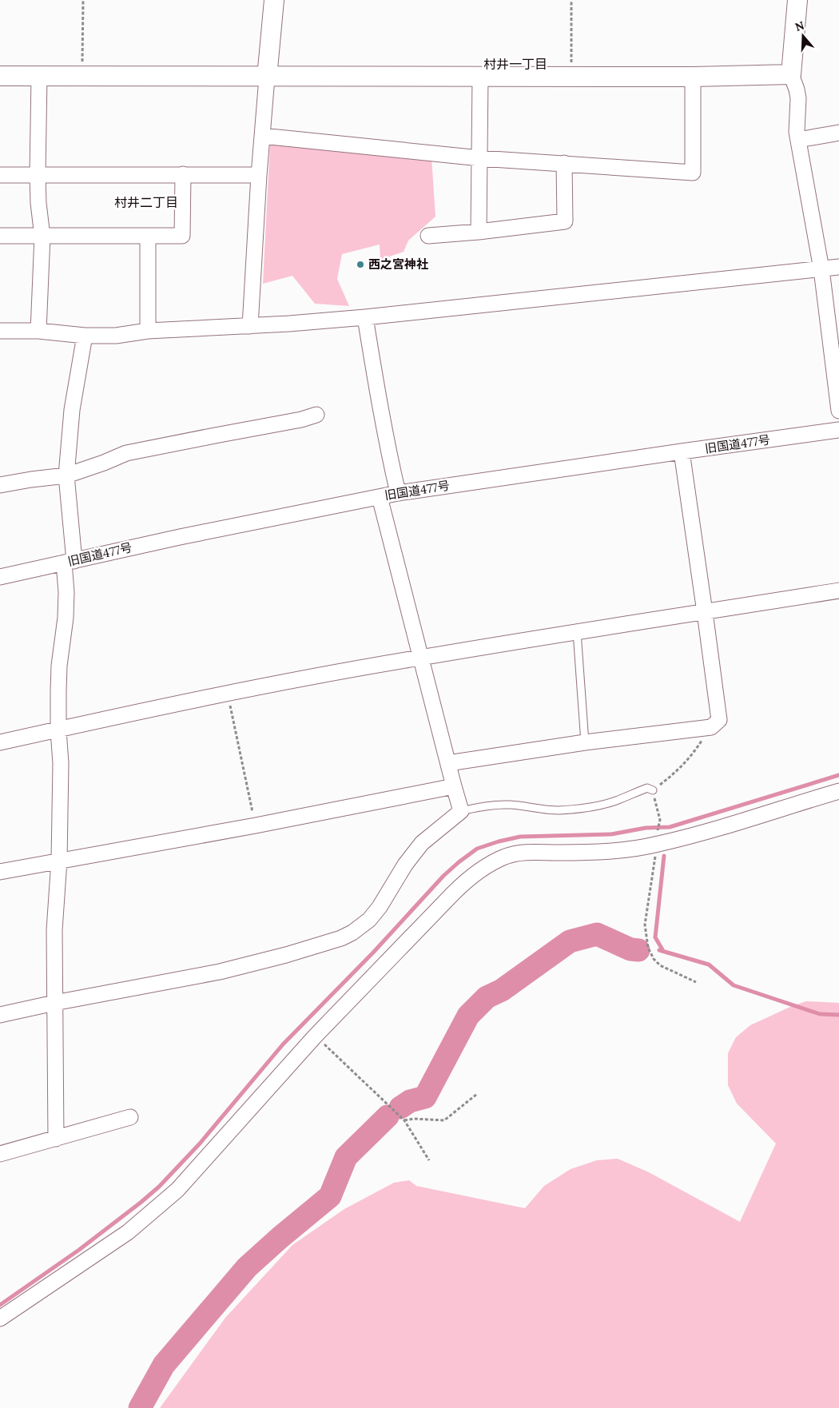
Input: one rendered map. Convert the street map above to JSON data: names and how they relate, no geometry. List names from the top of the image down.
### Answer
{
  "streets": {
    "street": ["旧国道477号"]
  },
  "districts": ["村井一丁目", "村井二丁目"],
  "places": ["西之宮神社"],
  "north": "top"
}
